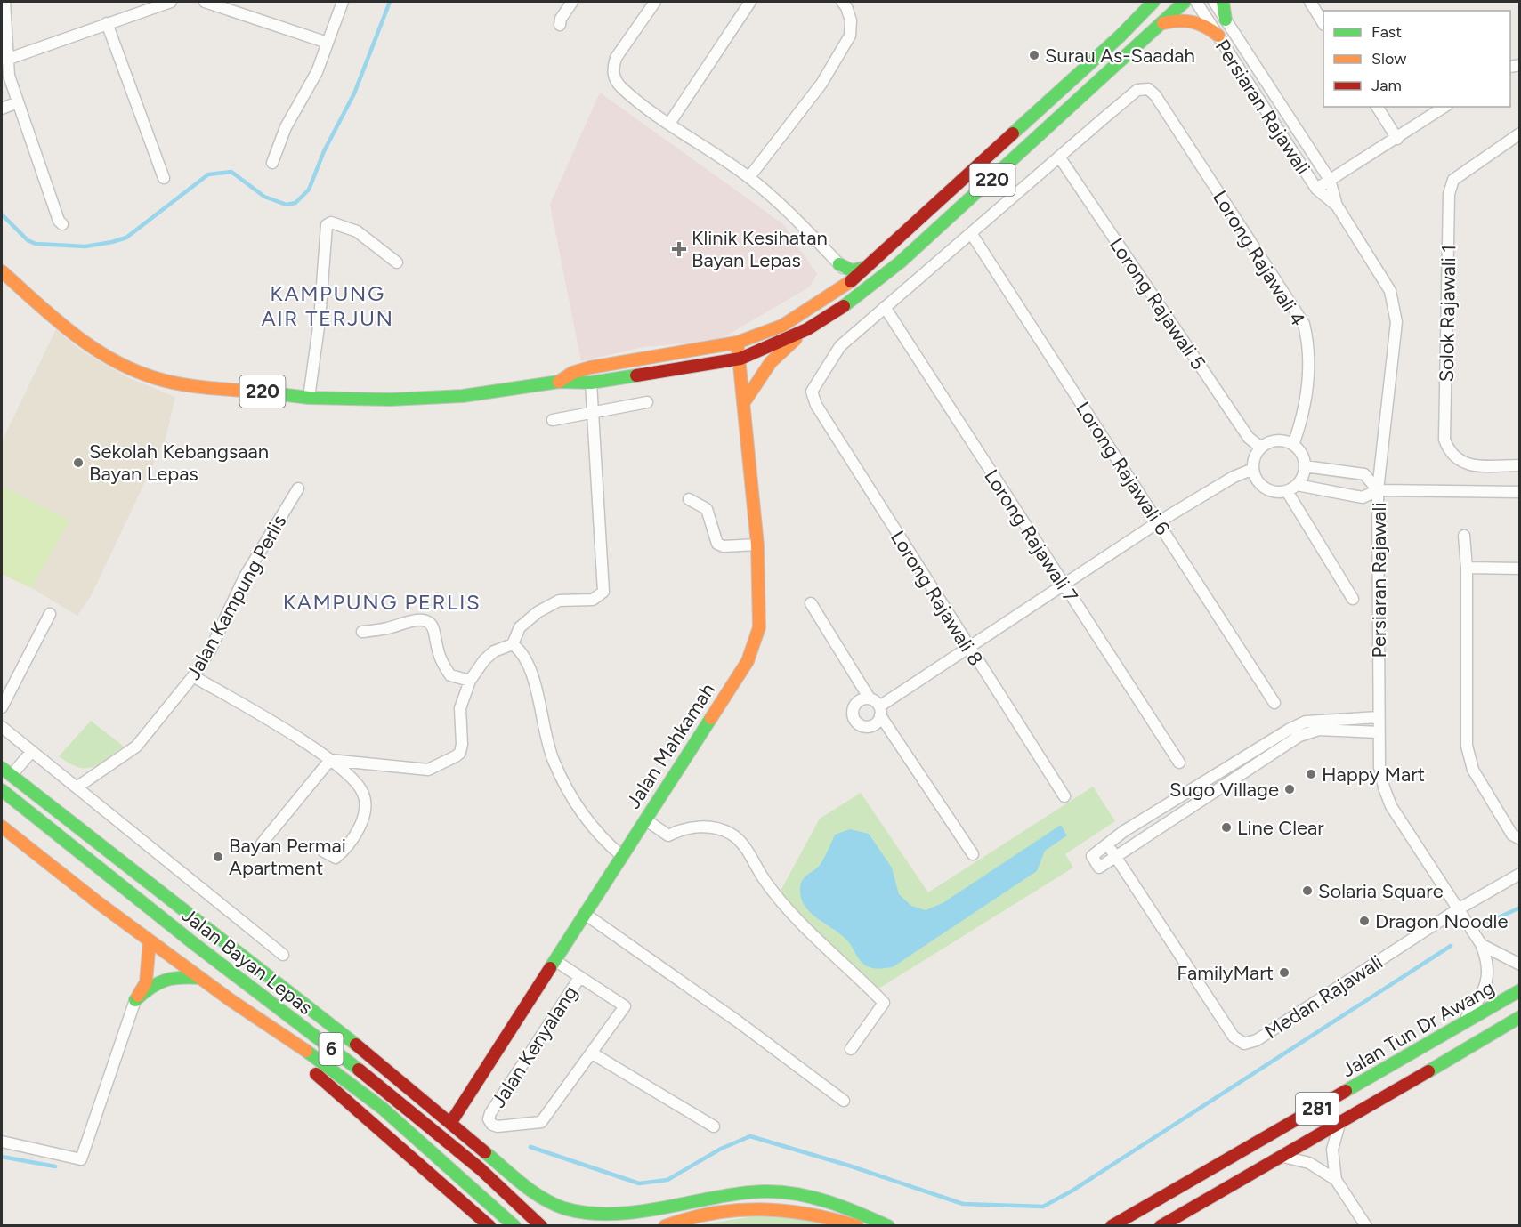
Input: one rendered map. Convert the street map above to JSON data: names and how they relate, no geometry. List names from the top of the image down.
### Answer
{
  "streets": {
    "main road": [
      "220",
      "Jalan Mahkamah",
      "Jalan Bayan Lepas",
      "Jalan Tun Dr Awang",
      "6",
      "281"
    ],
    "street": [
      "Persiaran Rajawali",
      "Lorong Rajawali 4",
      "Lorong Rajawali 5",
      "Solok Rajawali 1",
      "Lorong Rajawali 6",
      "Lorong Rajawali 7",
      "Jalan Kampung Perlis",
      "Lorong Rajawali 8",
      "Medan Rajawali",
      "Jalan Kenyalang"
    ]
  },
  "crossings": [
    ["Persiaran Rajawali", "Medan Rajawali"],
    ["Persiaran Rajawali", "Jalan Tun Dr Awang"],
    ["220", "Jalan Mahkamah"],
    ["Lorong Rajawali 4", "Lorong Rajawali 5"],
    ["Lorong Rajawali 7", "Lorong Rajawali 8"],
    ["Jalan Mahkamah", "Jalan Kenyalang"]
  ],
  "districts": ["KAMPUNG AIR TERJUN", "KAMPUNG PERLIS"],
  "places": {
    "other": [
      "Surau As-Saadah",
      "Sekolah Kebangsaan Bayan Lepas",
      "Happy Mart",
      "Sugo Village",
      "Line Clear",
      "Bayan Permai Apartment",
      "Solaria Square",
      "Dragon Noodle",
      "FamilyMart"
    ],
    "health": ["Klinik Kesihatan Bayan Lepas"]
  },
  "legend": ["Fast", "Slow", "Jam"]
}
